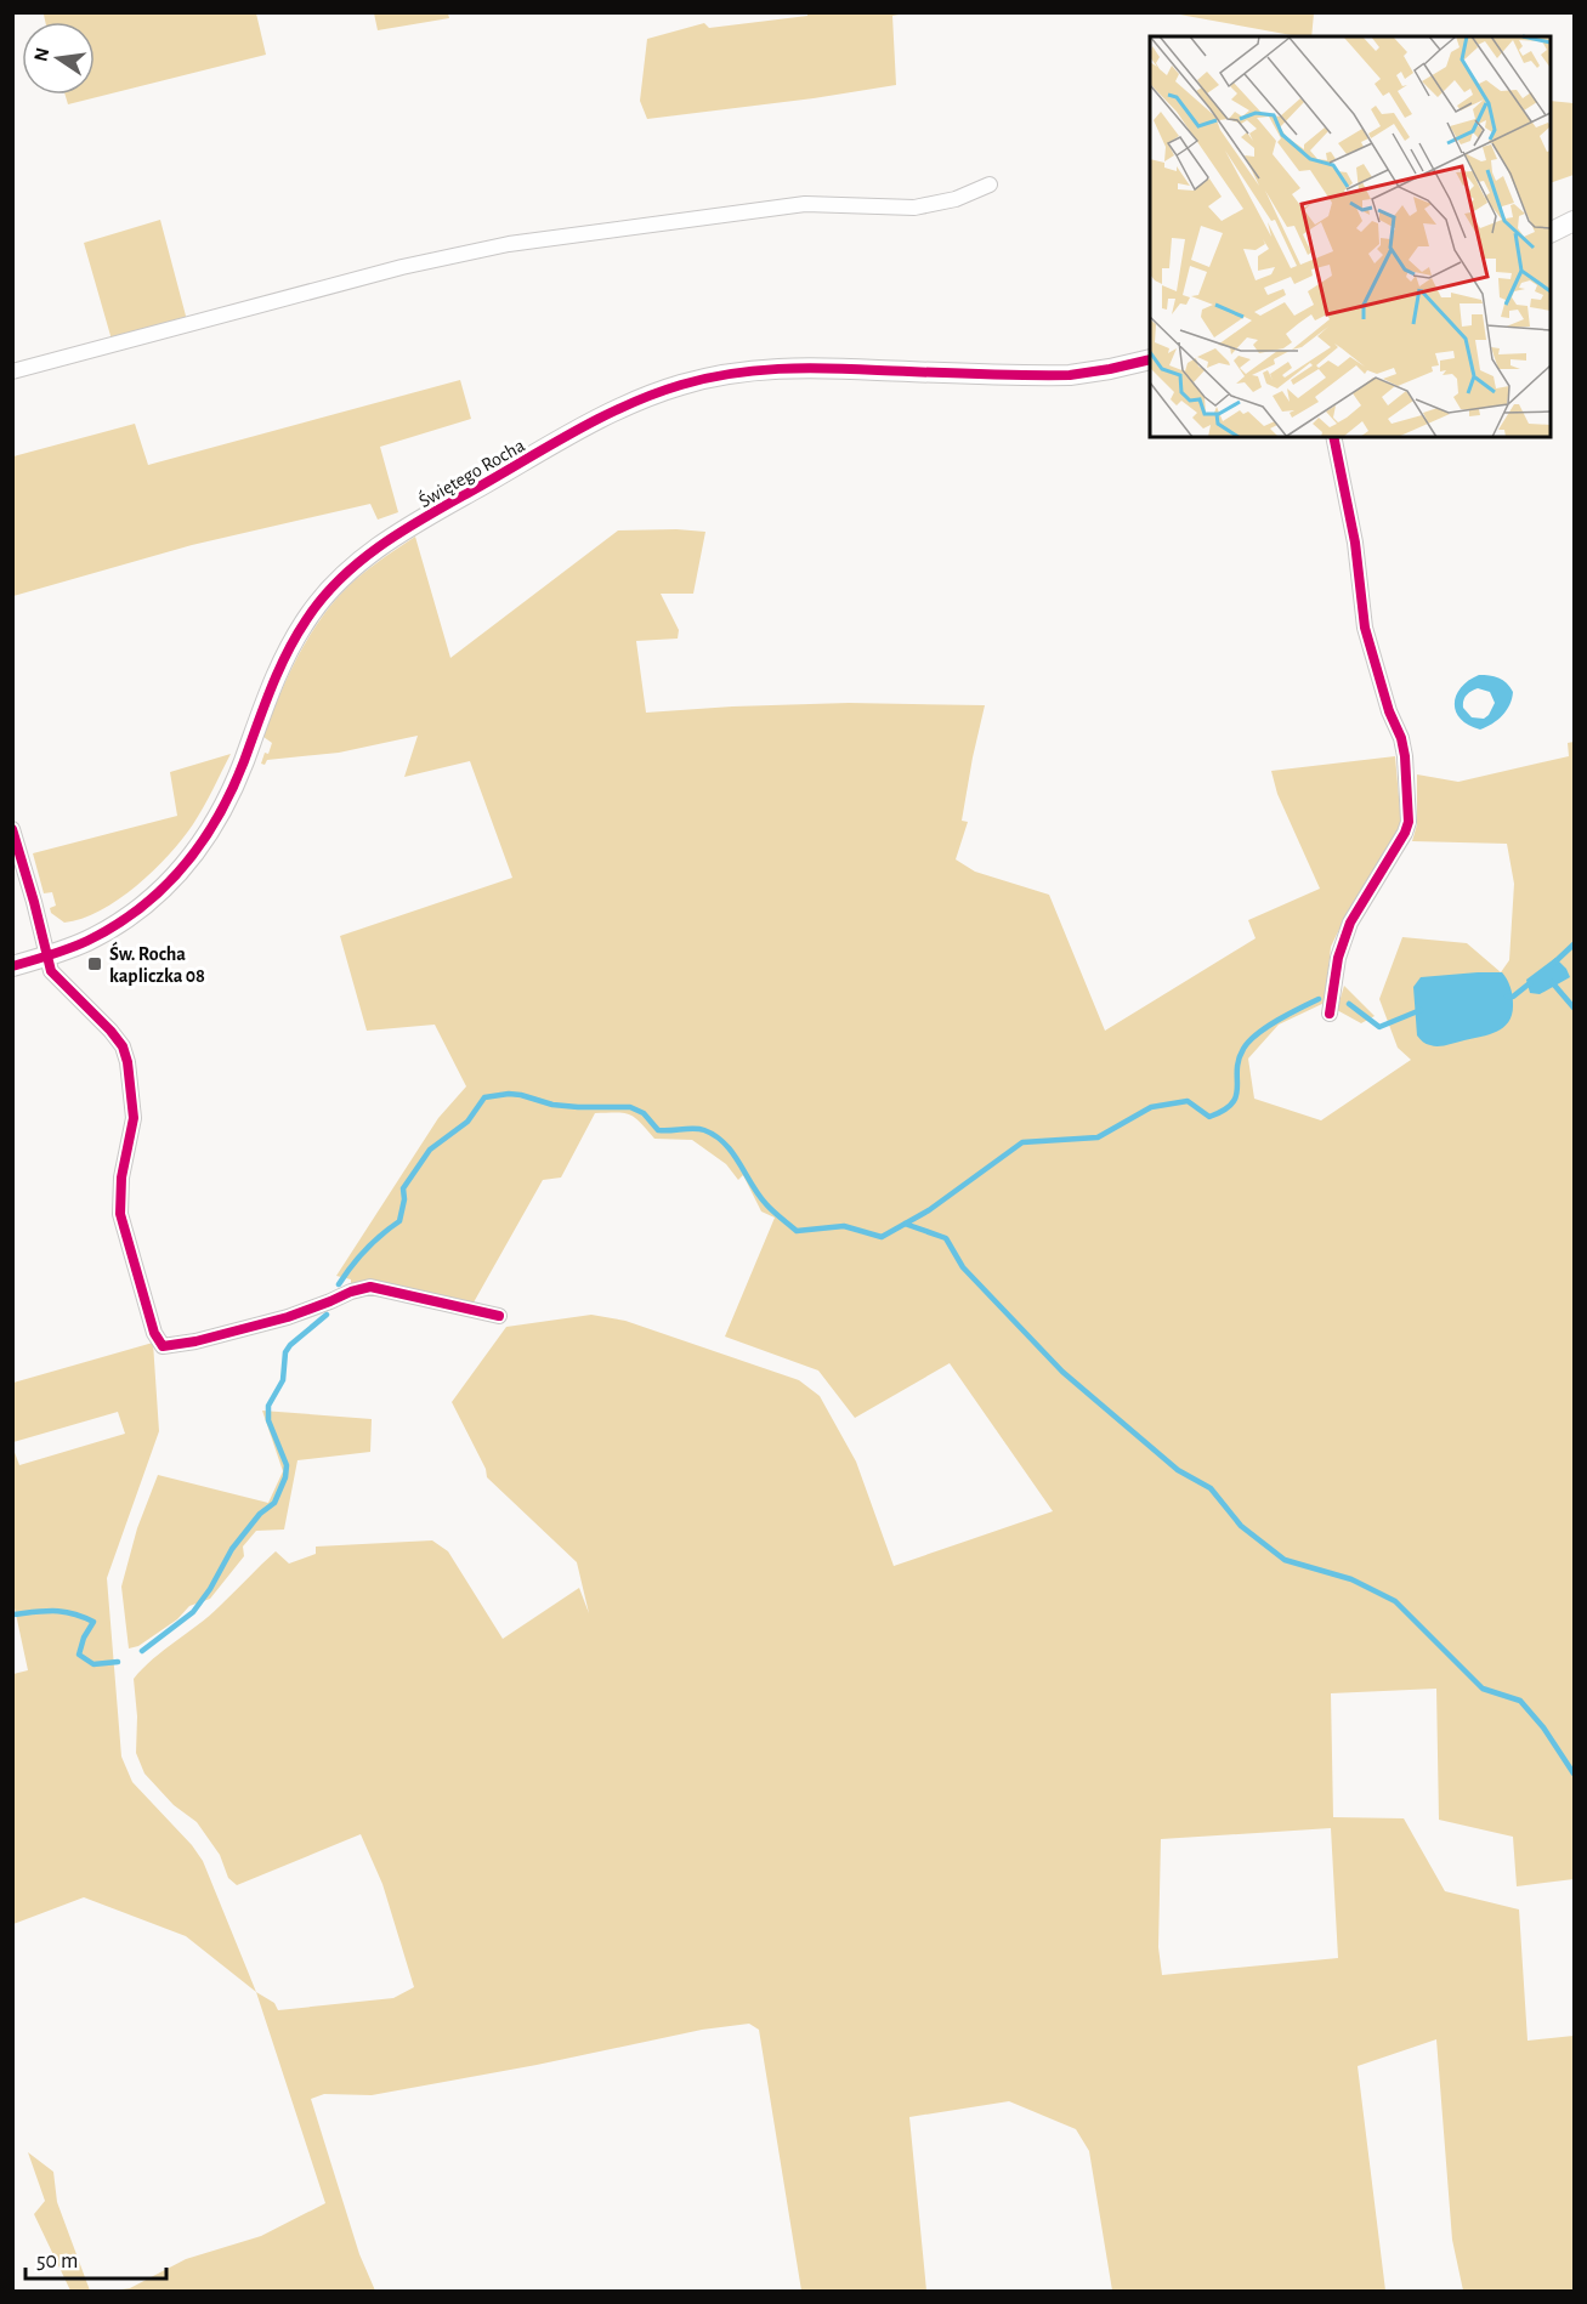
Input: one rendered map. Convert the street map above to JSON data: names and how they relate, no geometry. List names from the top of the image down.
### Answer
{
  "streets": {
    "street": ["Świętego Rocha"]
  },
  "places": {
    "transit": ["Św. Rocha kapliczka 08"]
  },
  "scale_bar": "50 m",
  "north": "left"
}
